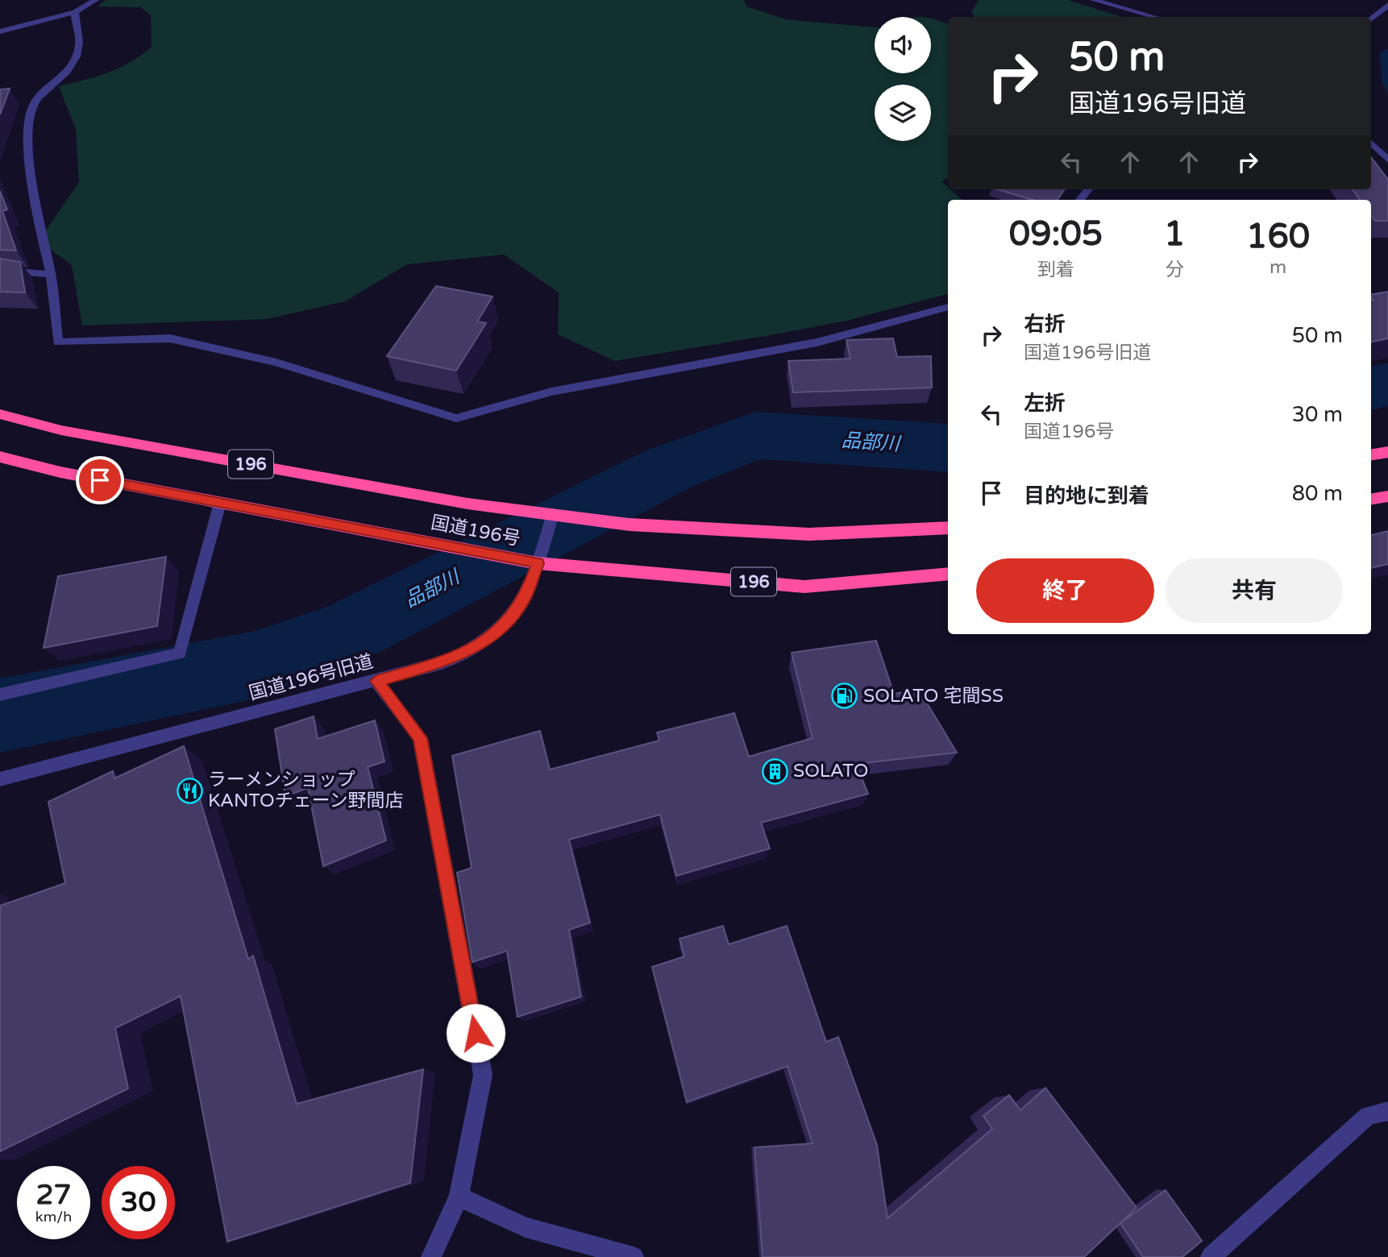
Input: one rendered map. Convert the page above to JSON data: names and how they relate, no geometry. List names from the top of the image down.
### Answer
{
  "streets": {
    "highway": ["196", "国道196号"],
    "street": ["国道196号旧道"]
  },
  "crossings": [
    ["国道196号", "国道196号旧道"]
  ],
  "water": ["品部川"],
  "places": {
    "fuel station": ["SOLATO 宅間SS"],
    "building": ["SOLATO"],
    "restaurant": ["ラーメンショップ KANTOチェーン野間店"]
  },
  "page": {
    "turn": ["50 m", "国道196号旧道"],
    "eta": [
      "09:05",
      "到着",
      "1",
      "分",
      "160",
      "m"
    ],
    "list": [
      {
        "name": "右折",
        "note": "国道196号旧道",
        "value": "50 m"
      },
      {
        "name": "左折",
        "note": "国道196号",
        "value": "30 m"
      },
      {
        "name": "目的地に到着",
        "value": "80 m"
      }
    ],
    "buttons": ["終了", "共有"],
    "speed": "27 km/h",
    "limit": "30"
  }
}
